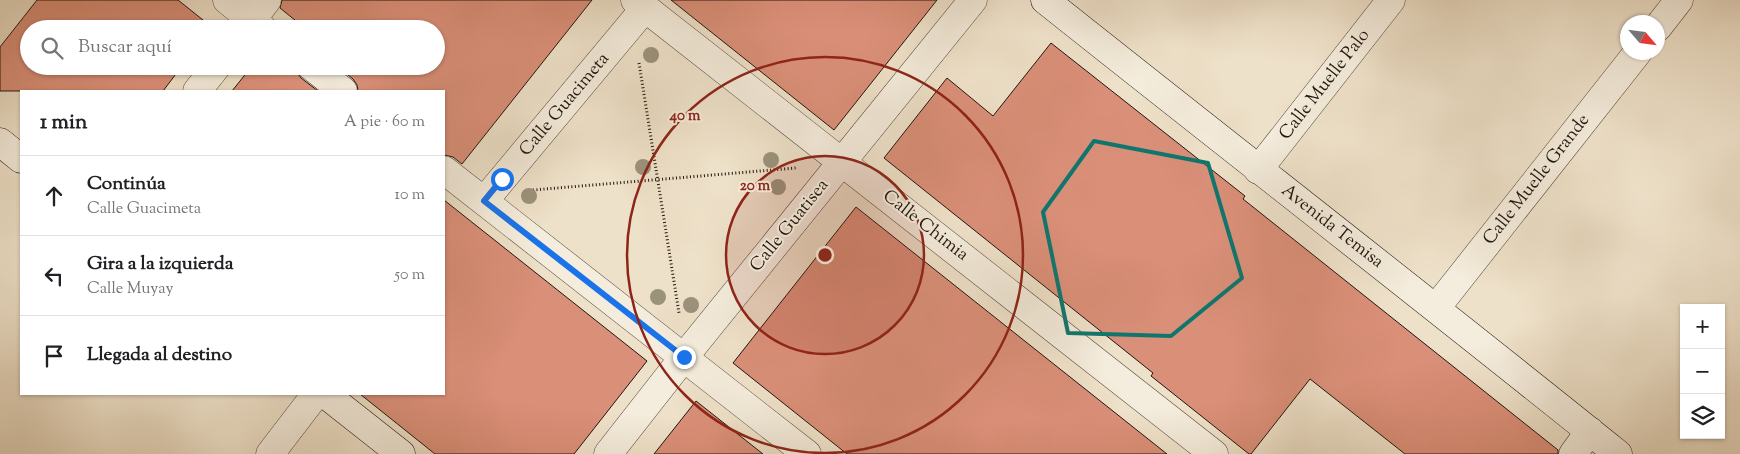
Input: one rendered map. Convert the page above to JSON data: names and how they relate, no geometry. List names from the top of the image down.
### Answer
{
  "streets": {
    "street": [
      "Calle Muelle Palo",
      "Calle Guacimeta",
      "Calle Muelle Grande",
      "Calle Guatisea",
      "Calle Chimia",
      "Avenida Temisa"
    ]
  },
  "crossings": [
    ["Calle Muelle Palo", "Avenida Temisa"],
    ["Calle Guacimeta", "Calle Chimia"],
    ["Calle Muelle Grande", "Avenida Temisa"],
    ["Calle Guatisea", "Calle Chimia"]
  ],
  "north": "bottom right",
  "page": {
    "search": "Buscar aquí",
    "heading": ["1 min", "A pie · 60 m"],
    "list": [
      ["Continúa", "Calle Guacimeta", "10 m"],
      ["Gira a la izquierda", "Calle Muyay", "50 m"],
      "Llegada al destino"
    ],
    "map_buttons": ["+", "−"]
  },
  "rings": ["40 m", "20 m"]
}
